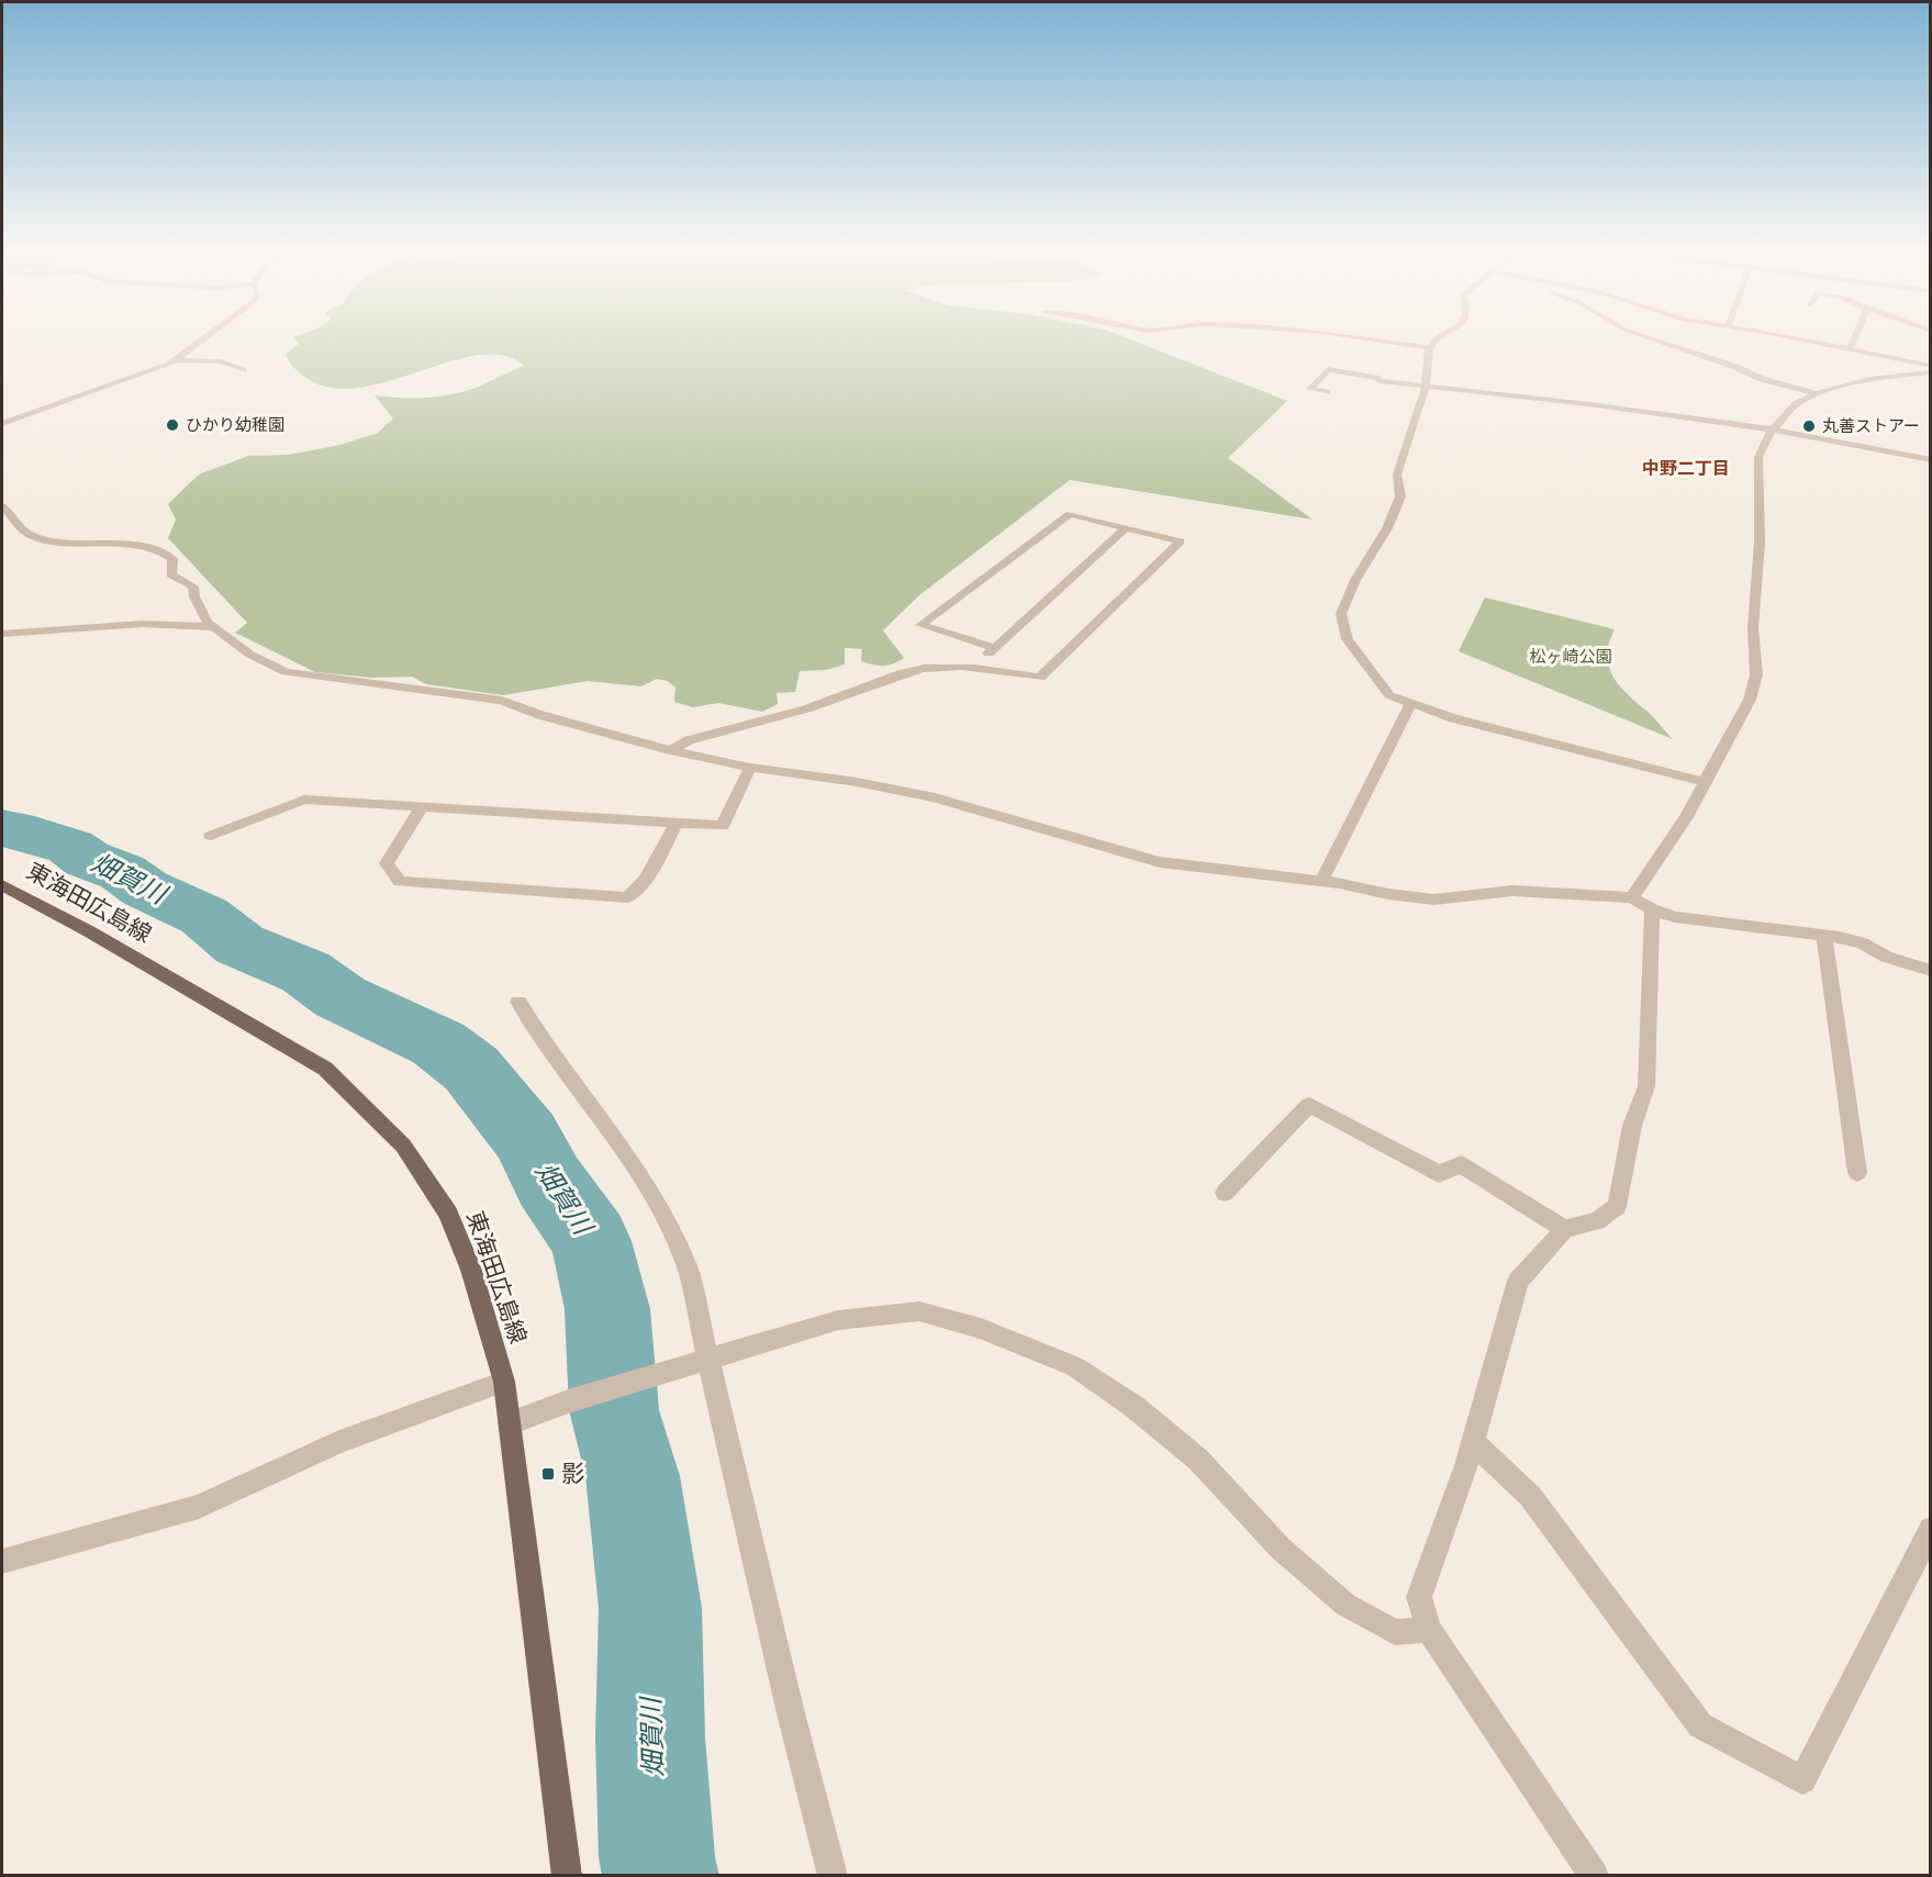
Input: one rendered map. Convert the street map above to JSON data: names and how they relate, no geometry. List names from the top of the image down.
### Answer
{
  "streets": {
    "main road": ["東海田広島線"]
  },
  "districts": ["中野二丁目"],
  "water": ["畑賀川"],
  "parks": ["松ヶ崎公園"],
  "places": {
    "other": ["ひかり幼稚園", "丸善ストアー"],
    "transit": ["影"]
  }
}
